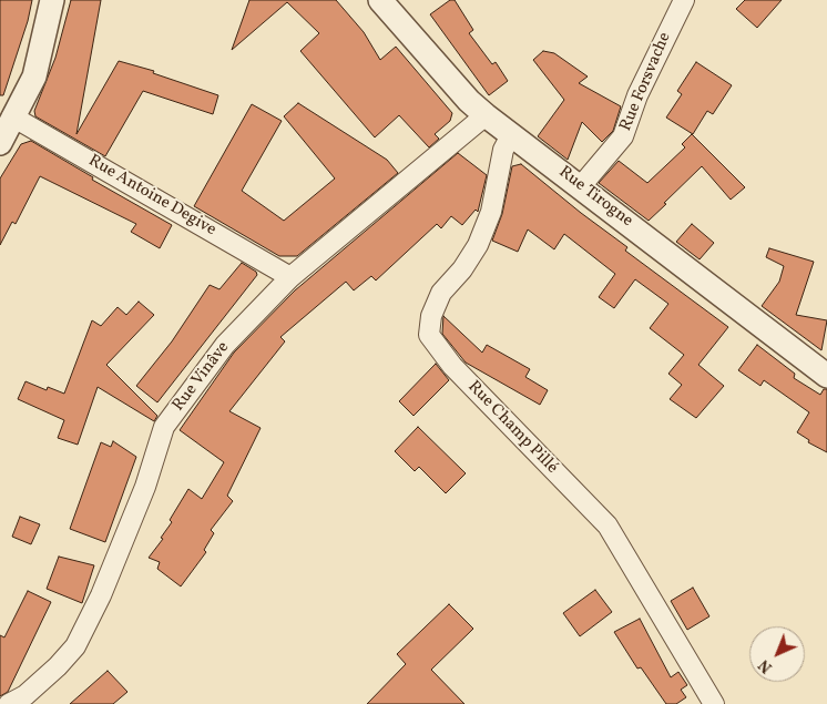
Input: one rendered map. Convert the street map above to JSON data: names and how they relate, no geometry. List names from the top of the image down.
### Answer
{
  "streets": {
    "street": [
      "Rue Forsvache",
      "Rue Antoine Degive",
      "Rue Tirogne",
      "Rue Vinâve",
      "Rue Champ Pillé"
    ]
  },
  "crossings": [
    ["Rue Forsvache", "Rue Tirogne"],
    ["Rue Antoine Degive", "Rue Vinâve"],
    ["Rue Tirogne", "Rue Vinâve"],
    ["Rue Tirogne", "Rue Champ Pillé"]
  ],
  "north": "bottom left"
}
